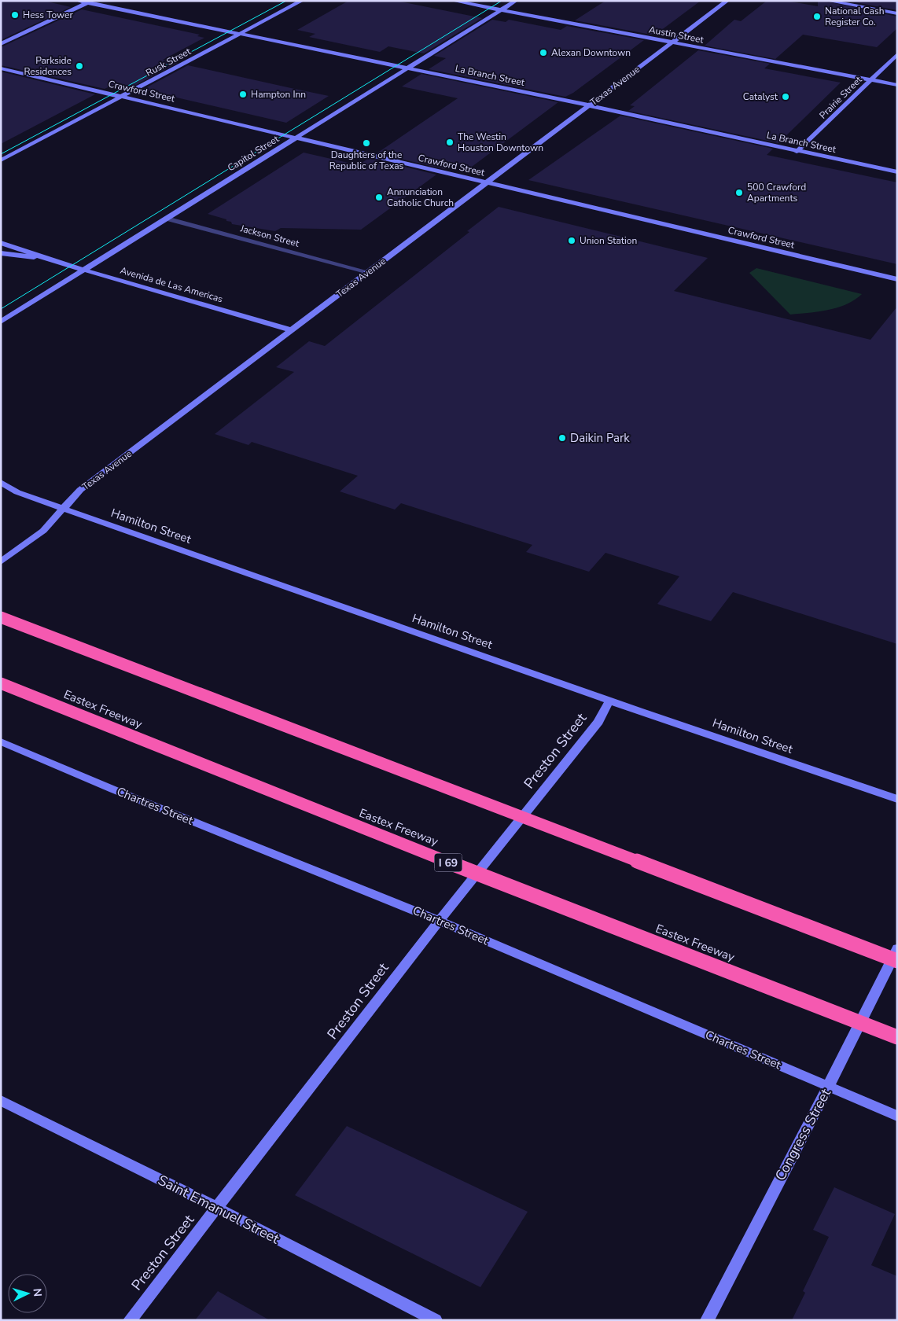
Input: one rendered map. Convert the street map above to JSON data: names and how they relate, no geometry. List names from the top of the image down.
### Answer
{
  "streets": {
    "highway": ["Eastex Freeway", "I 69"],
    "street": [
      "Austin Street",
      "Rusk Street",
      "La Branch Street",
      "Texas Avenue",
      "Crawford Street",
      "Prairie Street",
      "Capitol Street",
      "Jackson Street",
      "Avenida de Las Americas",
      "Hamilton Street",
      "Preston Street",
      "Chartres Street",
      "Congress Street",
      "Saint Emanuel Street"
    ]
  },
  "crossings": [
    ["Austin Street", "Texas Avenue"],
    ["Austin Street", "Prairie Street"],
    ["Austin Street", "Capitol Street"],
    ["Rusk Street", "La Branch Street"],
    ["Rusk Street", "Crawford Street"],
    ["La Branch Street", "Texas Avenue"],
    ["La Branch Street", "Prairie Street"],
    ["La Branch Street", "Capitol Street"],
    ["Texas Avenue", "Crawford Street"],
    ["Texas Avenue", "Jackson Street"],
    ["Texas Avenue", "Avenida de Las Americas"],
    ["Texas Avenue", "Hamilton Street"],
    ["Crawford Street", "Capitol Street"],
    ["Capitol Street", "Jackson Street"],
    ["Capitol Street", "Avenida de Las Americas"],
    ["Hamilton Street", "Preston Street"],
    ["Preston Street", "Chartres Street"],
    ["Preston Street", "Saint Emanuel Street"],
    ["Chartres Street", "Congress Street"]
  ],
  "places": [
    "Hess Tower",
    "National Cash Register Co.",
    "Alexan Downtown",
    "Parkside Residences",
    "Hampton Inn",
    "Catalyst",
    "The Westin Houston Downtown",
    "Daughters of the Republic of Texas",
    "500 Crawford Apartments",
    "Annunciation Catholic Church",
    "Union Station",
    "Daikin Park"
  ],
  "north": "right"
}
